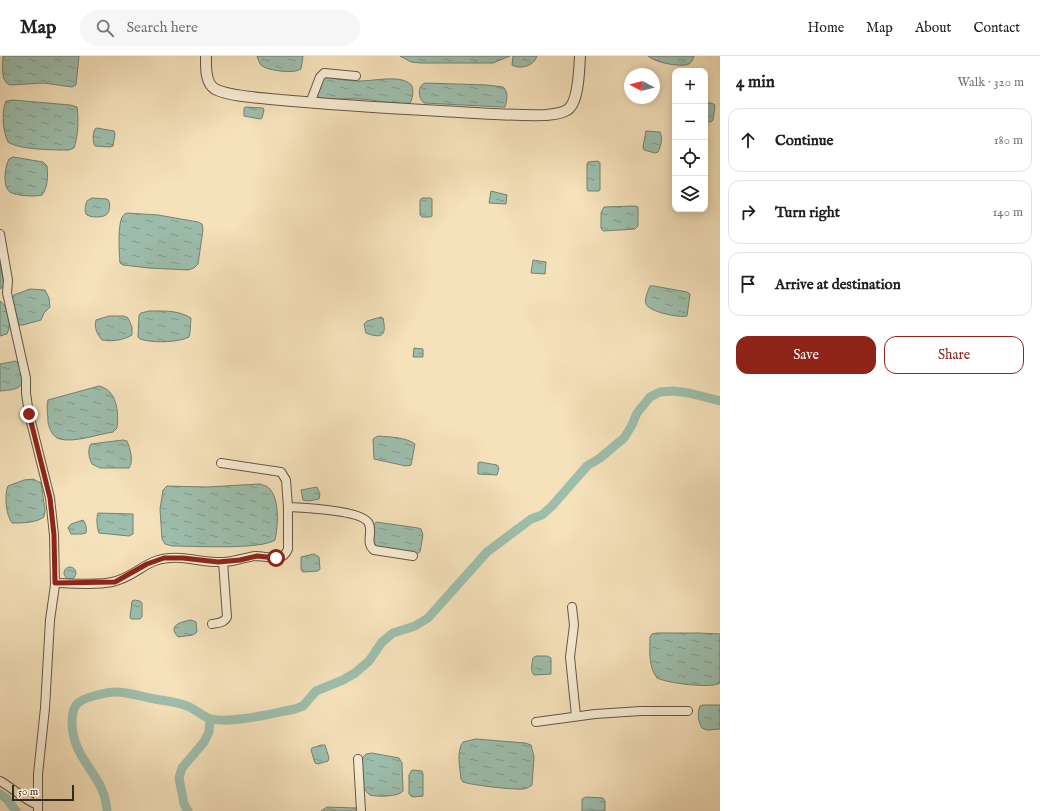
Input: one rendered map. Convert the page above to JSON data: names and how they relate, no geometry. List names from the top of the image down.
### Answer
{
  "scale_bar": "50 m",
  "north": "left",
  "page": {
    "header": "Map",
    "search": "Search here",
    "nav": [
      "Home",
      "Map",
      "About",
      "Contact"
    ],
    "heading": ["4 min", "Walk · 320 m"],
    "map_buttons": ["+", "−"],
    "list": [
      ["Continue", "180 m"],
      ["Turn right", "140 m"],
      "Arrive at destination"
    ],
    "buttons": ["Save", "Share"],
    "scale": "50 m"
  }
}
